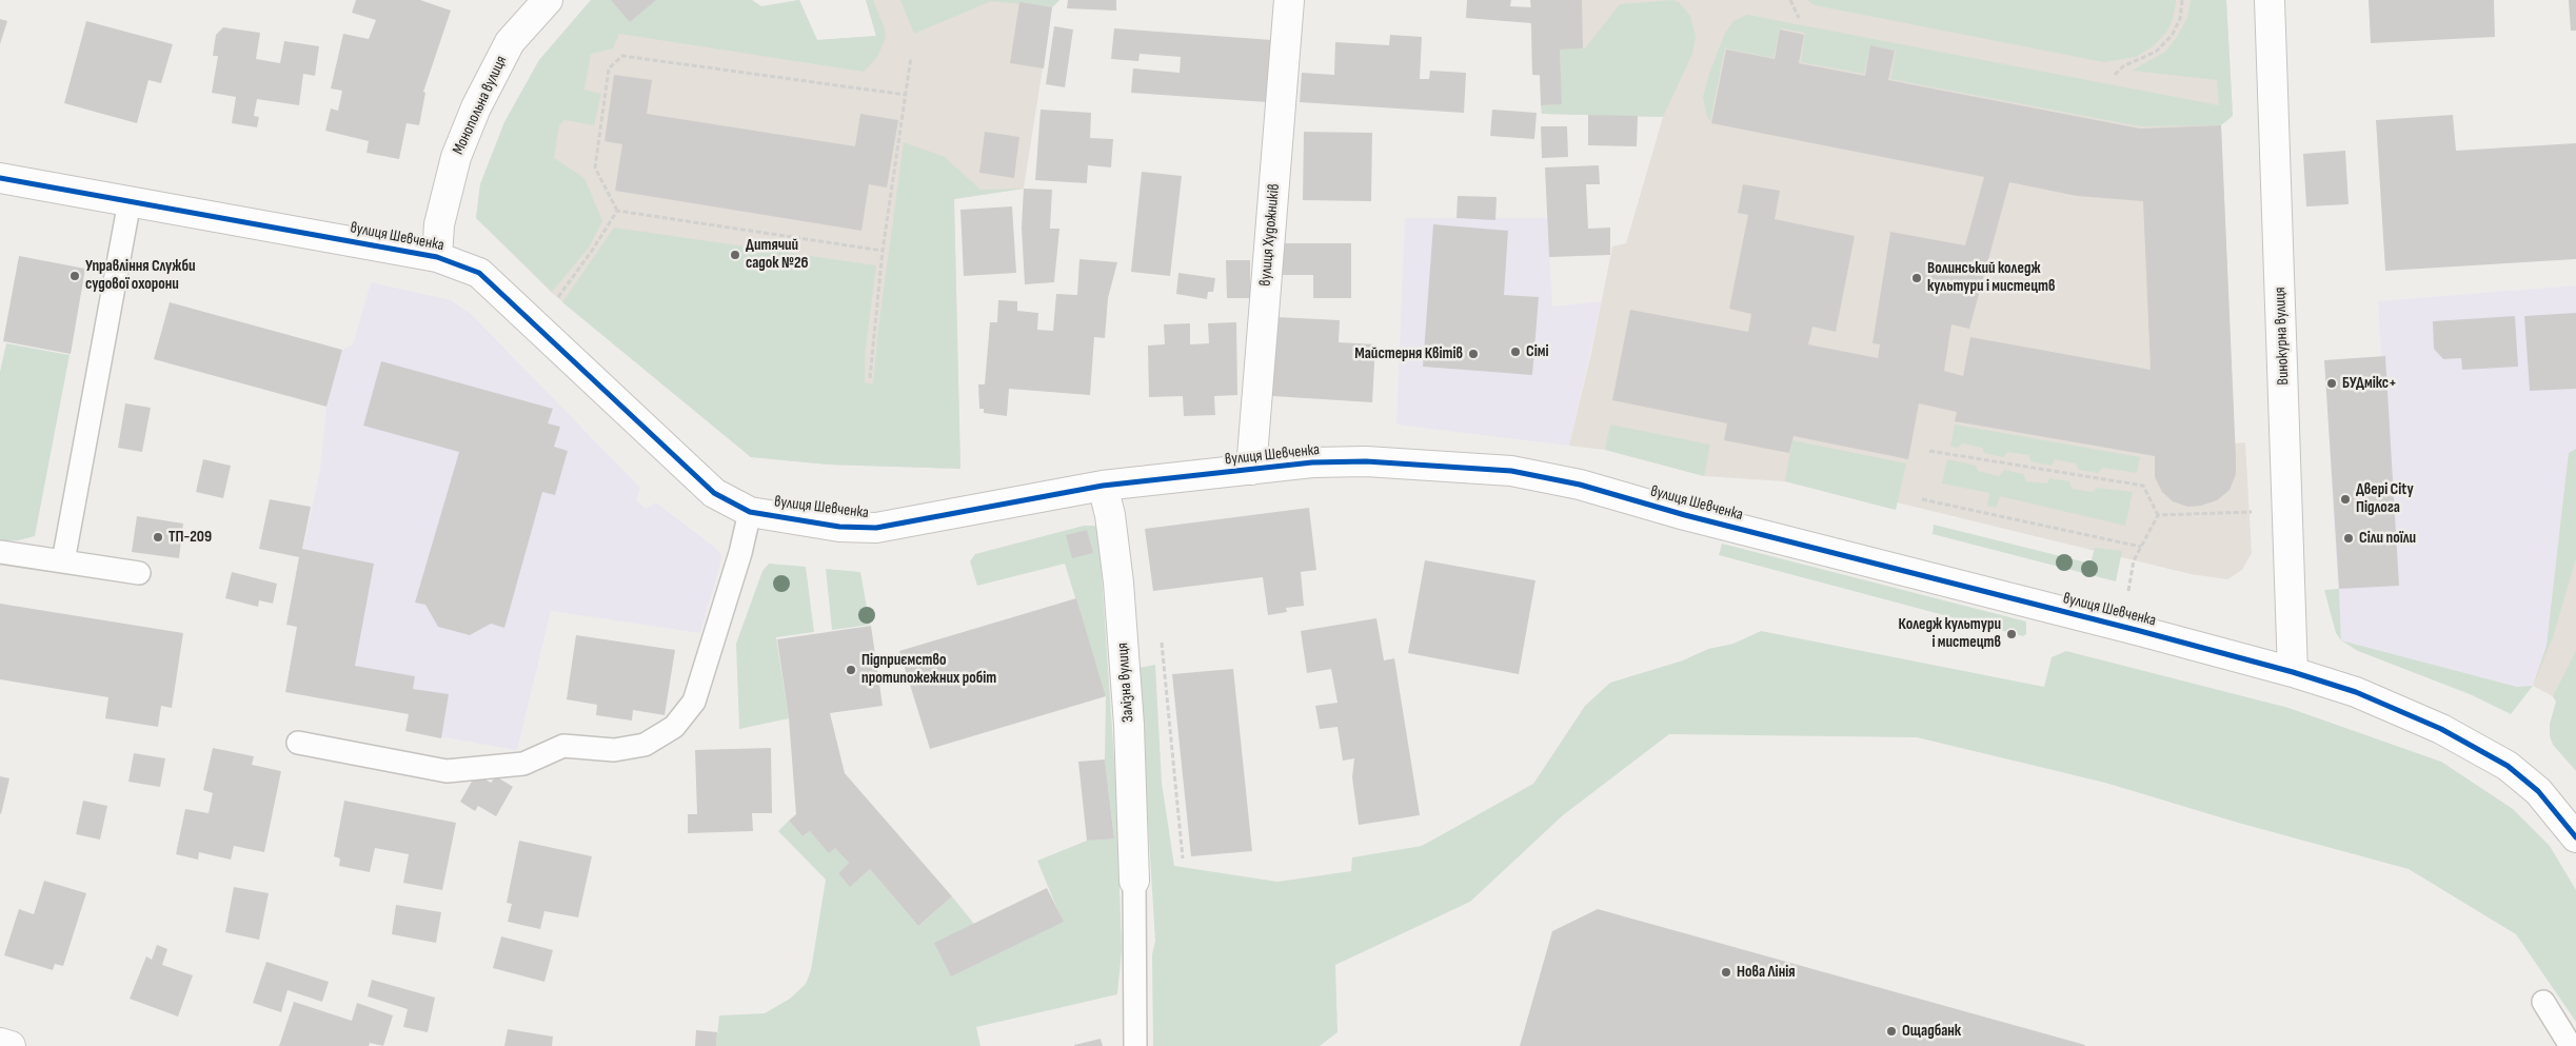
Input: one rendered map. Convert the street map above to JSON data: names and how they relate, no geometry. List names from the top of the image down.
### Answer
{
  "streets": {
    "street": [
      "Монопольна вулиця",
      "вулиця Художників",
      "вулиця Шевченка",
      "Винокурна вулиця",
      "Залізна вулиця"
    ]
  },
  "crossings": [
    ["Монопольна вулиця", "вулиця Шевченка"],
    ["вулиця Художників", "вулиця Шевченка"],
    ["вулиця Шевченка", "Винокурна вулиця"],
    ["вулиця Шевченка", "Залізна вулиця"]
  ],
  "places": [
    "Дитячий садок №26",
    "Управління Служби судової охорони",
    "Волинський коледж культури і мистецтв",
    "Сімі",
    "Майстерня Квітів",
    "БУДмікс+",
    "Двері City Підлога",
    "ТП-209",
    "Сіли поїли",
    "Коледж культури і мистецтв",
    "Підприємство протипожежних робіт",
    "Нова Лінія",
    "Ощадбанк"
  ]
}
